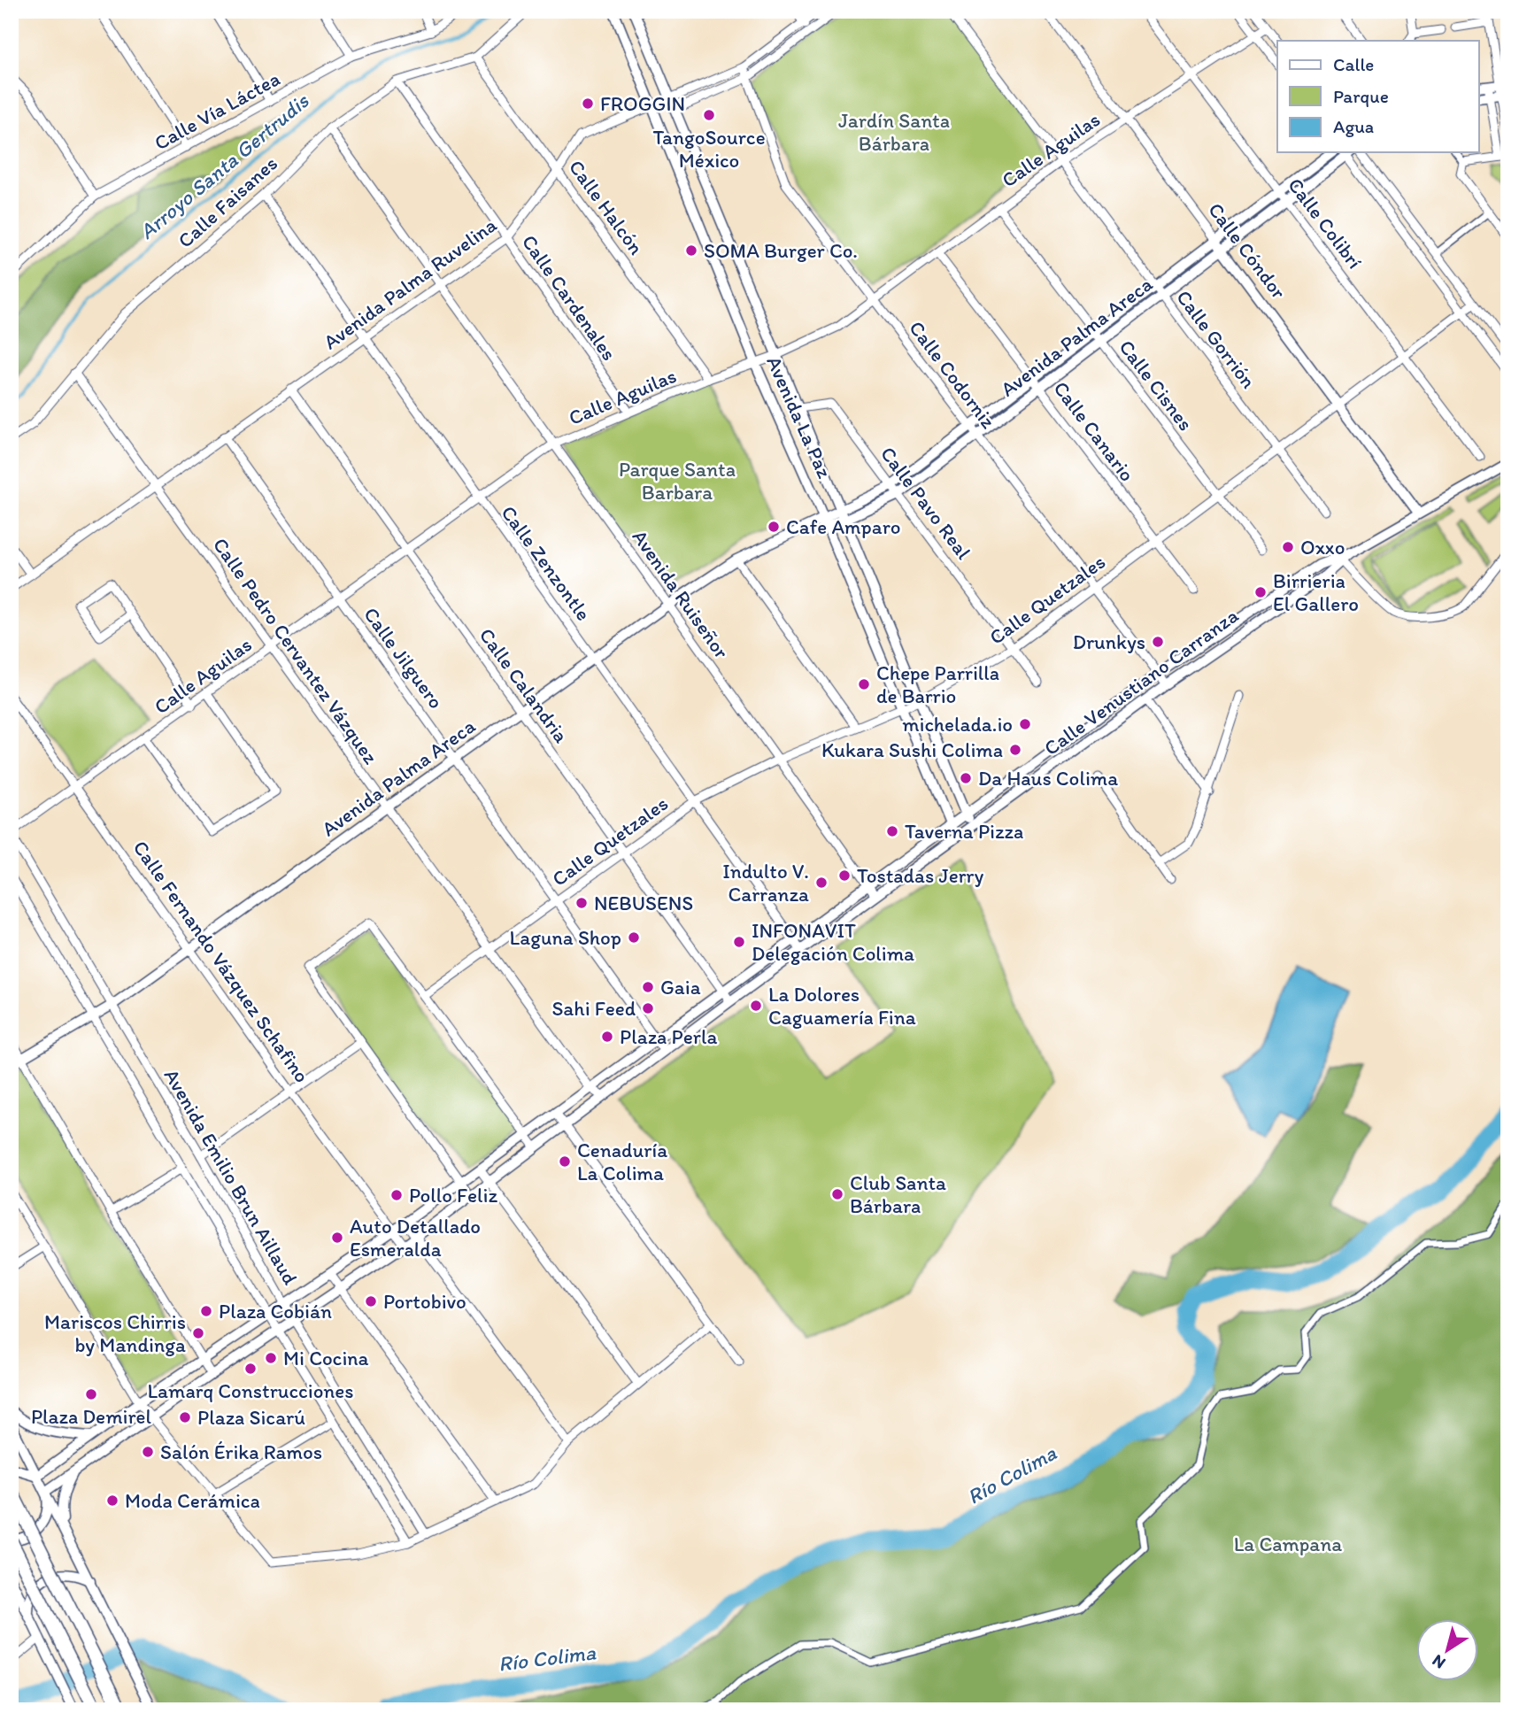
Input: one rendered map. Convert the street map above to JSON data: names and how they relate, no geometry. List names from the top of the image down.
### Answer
{
  "streets": {
    "street": [
      "Calle Vía Láctea",
      "Calle Aguilas",
      "Calle Faisanes",
      "Calle Halcón",
      "Calle Colibrí",
      "Calle Cóndor",
      "Avenida Palma Ruvelina",
      "Calle Cardenales",
      "Avenida Palma Areca",
      "Calle Gorrión",
      "Calle Codorniz",
      "Calle Cisnes",
      "Avenida La Paz",
      "Calle Canario",
      "Calle Pavo Real",
      "Calle Zenzontle",
      "Avenida Ruiseñor",
      "Calle Quetzales",
      "Calle Pedro Cervantez Vázquez",
      "Calle Jilguero",
      "Calle Venustiano Carranza",
      "Calle Calandria",
      "Calle Fernando Vázquez Schafino",
      "Avenida Emilio Brun Aillaud"
    ]
  },
  "crossings": [
    ["Calle Aguilas", "Calle Halcón"],
    ["Calle Aguilas", "Calle Colibrí"],
    ["Calle Aguilas", "Calle Cóndor"],
    ["Calle Aguilas", "Calle Cardenales"],
    ["Calle Aguilas", "Calle Gorrión"],
    ["Calle Aguilas", "Calle Codorniz"],
    ["Calle Aguilas", "Calle Cisnes"],
    ["Calle Aguilas", "Avenida La Paz"],
    ["Calle Aguilas", "Calle Canario"],
    ["Calle Aguilas", "Calle Zenzontle"],
    ["Calle Aguilas", "Avenida Ruiseñor"],
    ["Calle Aguilas", "Calle Pedro Cervantez Vázquez"],
    ["Calle Aguilas", "Calle Jilguero"],
    ["Calle Aguilas", "Calle Calandria"],
    ["Calle Aguilas", "Calle Fernando Vázquez Schafino"],
    ["Calle Aguilas", "Avenida Emilio Brun Aillaud"],
    ["Calle Faisanes", "Calle Halcón"],
    ["Calle Faisanes", "Calle Cardenales"],
    ["Calle Faisanes", "Calle Zenzontle"],
    ["Calle Faisanes", "Avenida Ruiseñor"],
    ["Calle Faisanes", "Calle Pedro Cervantez Vázquez"],
    ["Calle Halcón", "Avenida Palma Ruvelina"],
    ["Calle Colibrí", "Avenida Palma Areca"],
    ["Calle Colibrí", "Calle Quetzales"],
    ["Calle Cóndor", "Avenida Palma Areca"],
    ["Calle Cóndor", "Calle Quetzales"],
    ["Calle Cóndor", "Calle Venustiano Carranza"],
    ["Avenida Palma Ruvelina", "Calle Cardenales"],
    ["Avenida Palma Ruvelina", "Calle Codorniz"],
    ["Avenida Palma Ruvelina", "Avenida La Paz"],
    ["Avenida Palma Ruvelina", "Calle Zenzontle"],
    ["Avenida Palma Ruvelina", "Avenida Ruiseñor"],
    ["Avenida Palma Ruvelina", "Calle Pedro Cervantez Vázquez"],
    ["Avenida Palma Ruvelina", "Calle Jilguero"],
    ["Avenida Palma Ruvelina", "Calle Calandria"],
    ["Avenida Palma Areca", "Calle Gorrión"],
    ["Avenida Palma Areca", "Calle Codorniz"],
    ["Avenida Palma Areca", "Calle Cisnes"],
    ["Avenida Palma Areca", "Avenida La Paz"],
    ["Avenida Palma Areca", "Calle Canario"],
    ["Avenida Palma Areca", "Calle Pavo Real"],
    ["Avenida Palma Areca", "Calle Zenzontle"],
    ["Avenida Palma Areca", "Avenida Ruiseñor"],
    ["Avenida Palma Areca", "Calle Pedro Cervantez Vázquez"],
    ["Avenida Palma Areca", "Calle Jilguero"],
    ["Avenida Palma Areca", "Calle Calandria"],
    ["Avenida Palma Areca", "Calle Fernando Vázquez Schafino"],
    ["Avenida Palma Areca", "Avenida Emilio Brun Aillaud"],
    ["Calle Gorrión", "Calle Quetzales"],
    ["Calle Codorniz", "Calle Quetzales"],
    ["Calle Codorniz", "Calle Venustiano Carranza"],
    ["Calle Cisnes", "Calle Quetzales"],
    ["Avenida La Paz", "Calle Pavo Real"],
    ["Avenida La Paz", "Calle Quetzales"],
    ["Avenida La Paz", "Calle Venustiano Carranza"],
    ["Calle Canario", "Calle Quetzales"],
    ["Calle Pavo Real", "Calle Quetzales"],
    ["Calle Zenzontle", "Calle Quetzales"],
    ["Calle Zenzontle", "Calle Venustiano Carranza"],
    ["Avenida Ruiseñor", "Calle Quetzales"],
    ["Avenida Ruiseñor", "Calle Venustiano Carranza"],
    ["Calle Quetzales", "Calle Pedro Cervantez Vázquez"],
    ["Calle Quetzales", "Calle Jilguero"],
    ["Calle Quetzales", "Calle Calandria"],
    ["Calle Pedro Cervantez Vázquez", "Calle Venustiano Carranza"],
    ["Calle Jilguero", "Calle Venustiano Carranza"],
    ["Calle Venustiano Carranza", "Calle Calandria"],
    ["Calle Venustiano Carranza", "Calle Fernando Vázquez Schafino"],
    ["Calle Venustiano Carranza", "Avenida Emilio Brun Aillaud"]
  ],
  "water": ["Arroyo Santa Gertrudis", "Río Colima"],
  "parks": ["Jardín Santa Bárbara", "Parque Santa Barbara", "La Campana"],
  "places": [
    "FROGGIN",
    "TangoSource México",
    "SOMA Burger Co.",
    "Cafe Amparo",
    "Oxxo",
    "Birrieria El Gallero",
    "Drunkys",
    "Chepe Parrilla de Barrio",
    "michelada.io",
    "Kukara Sushi Colima",
    "Da Haus Colima",
    "Taverna Pizza",
    "Tostadas Jerry",
    "Indulto V. Carranza",
    "NEBUSENS",
    "Laguna Shop",
    "INFONAVIT Delegación Colima",
    "Gaia",
    "La Dolores Caguamería Fina",
    "Sahi Feed",
    "Plaza Perla",
    "Cenaduría La Colima",
    "Club Santa Bárbara",
    "Pollo Feliz",
    "Auto Detallado Esmeralda",
    "Portobivo",
    "Plaza Cobián",
    "Mariscos Chirris by Mandinga",
    "Mi Cocina",
    "Lamarq Construcciones",
    "Plaza Demirel",
    "Plaza Sicarú",
    "Salón Érika Ramos",
    "Moda Cerámica"
  ],
  "legend": ["Calle", "Parque", "Agua"],
  "north": "bottom left"
}
